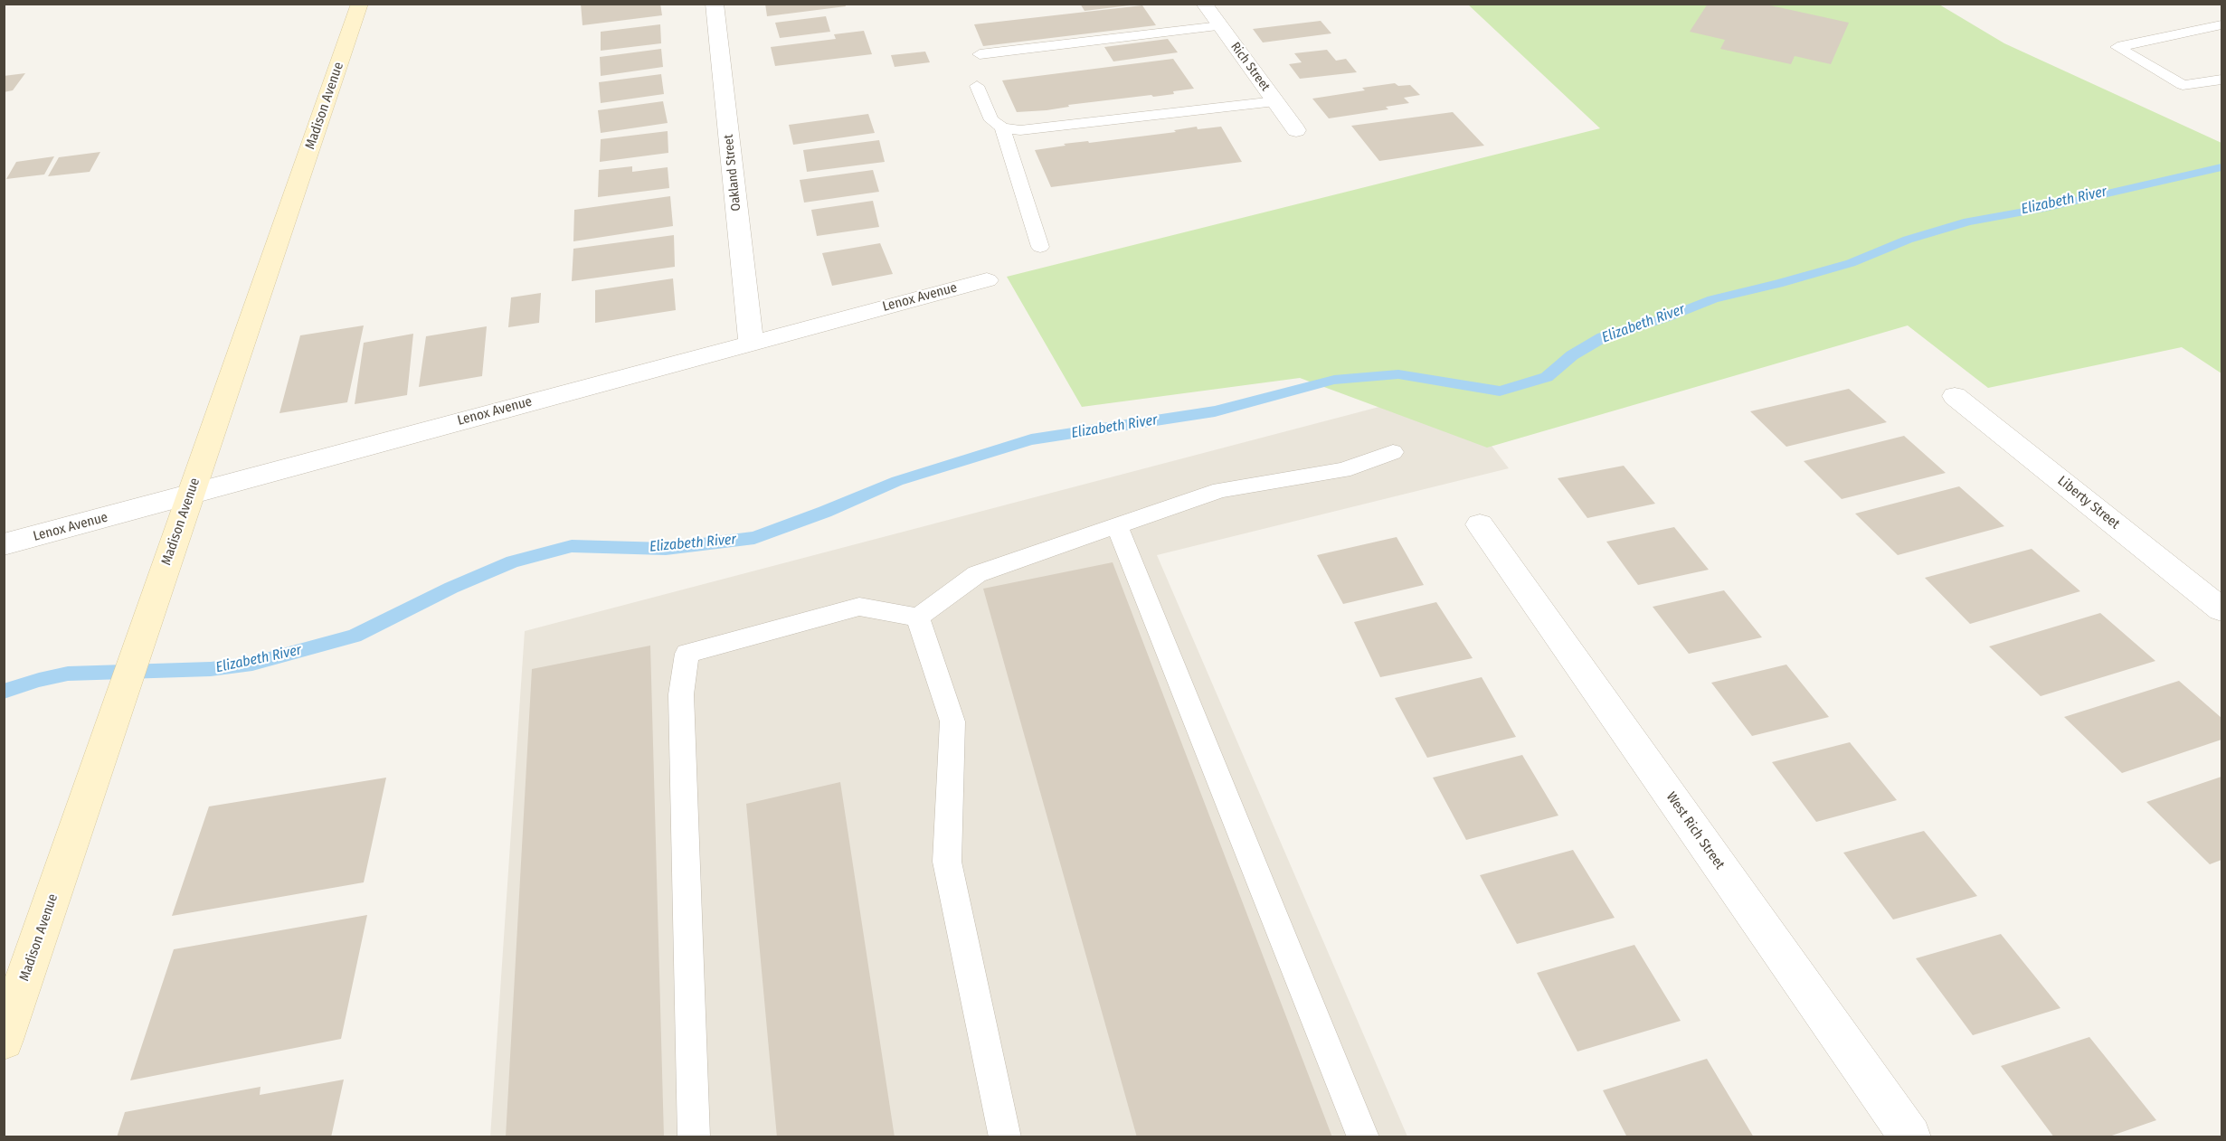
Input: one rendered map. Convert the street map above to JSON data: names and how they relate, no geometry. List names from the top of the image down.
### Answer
{
  "streets": {
    "street": [
      "Rich Street",
      "Madison Avenue",
      "Oakland Street",
      "Lenox Avenue",
      "Liberty Street",
      "West Rich Street"
    ]
  },
  "crossings": [
    ["Madison Avenue", "Lenox Avenue"],
    ["Oakland Street", "Lenox Avenue"]
  ],
  "water": ["Elizabeth River"]
}
